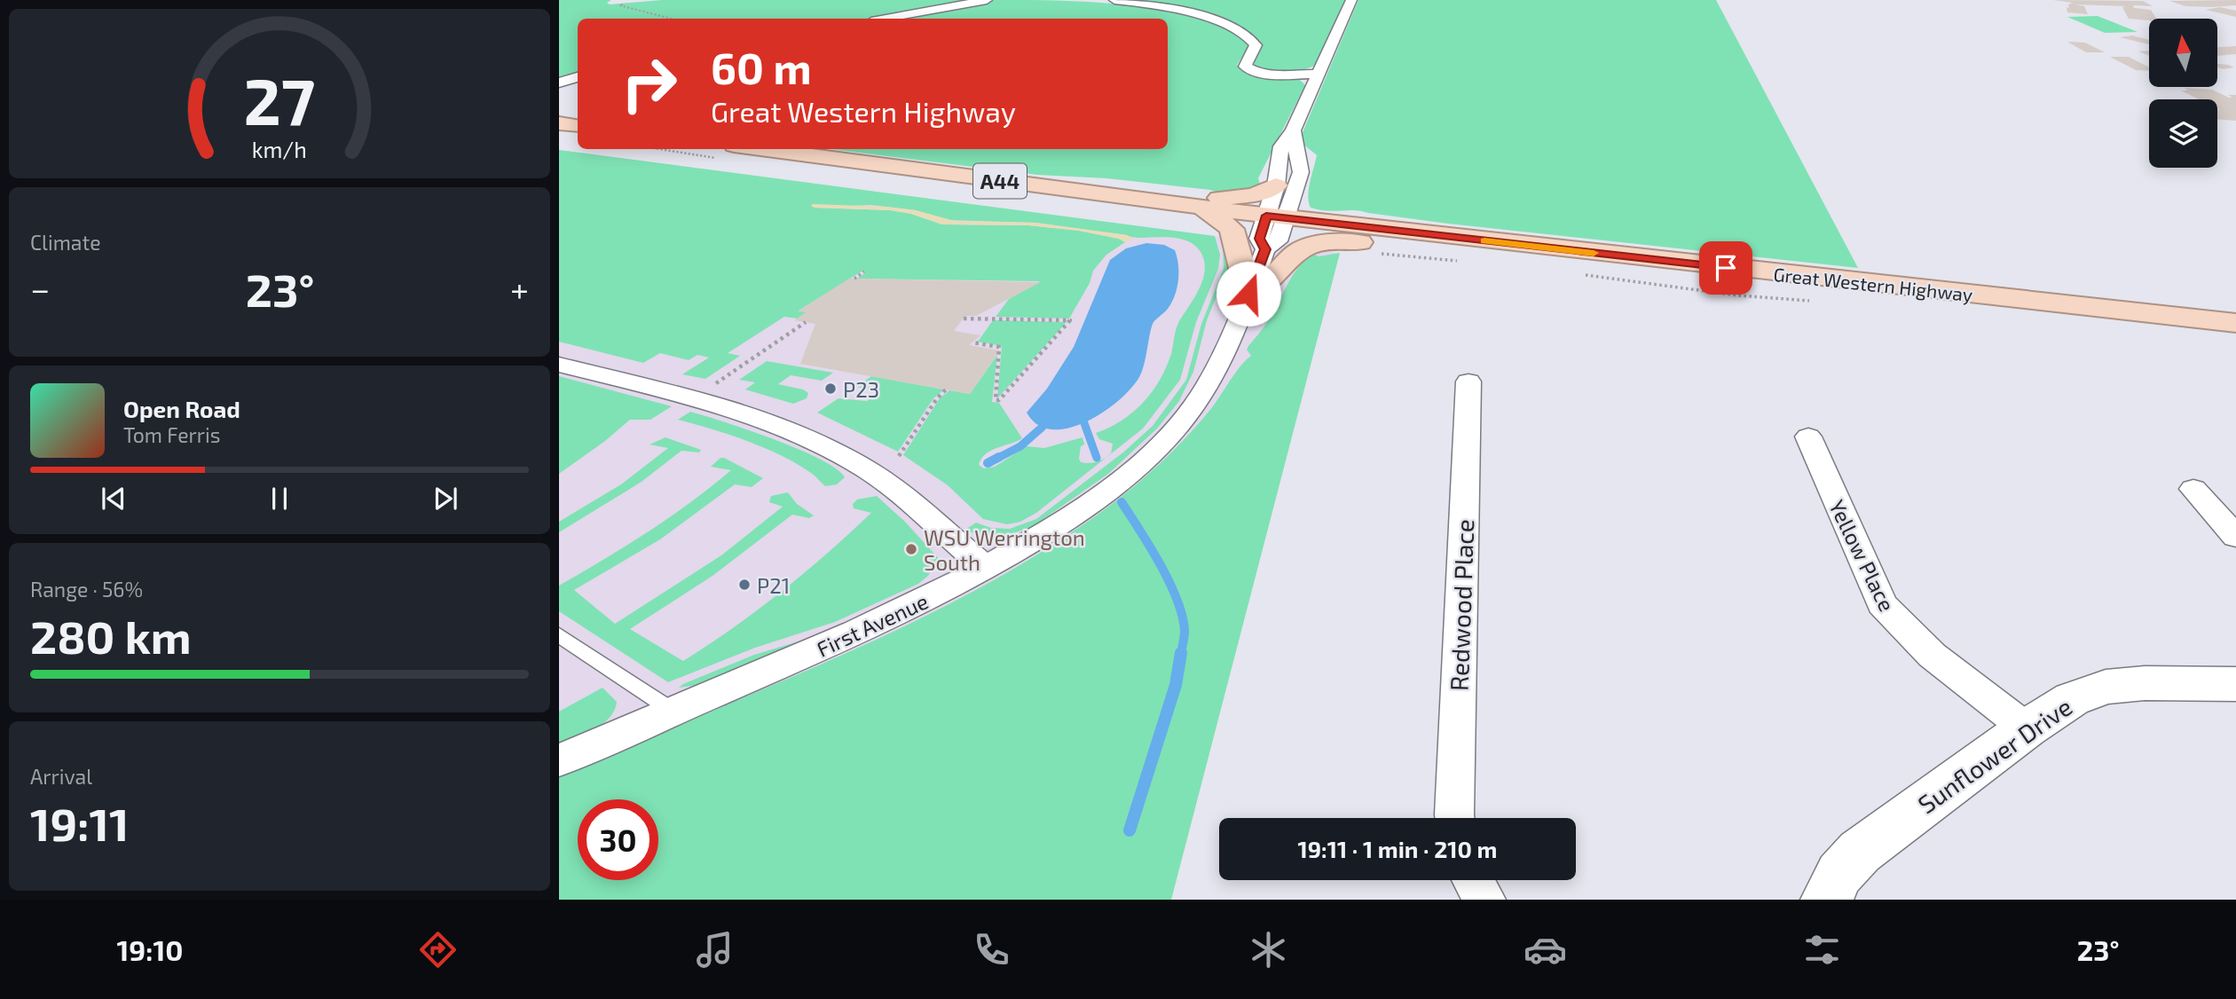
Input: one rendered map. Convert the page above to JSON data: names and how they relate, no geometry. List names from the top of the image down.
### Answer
{
  "streets": {
    "highway": ["A44", "Great Western Highway"],
    "street": [
      "Yellow Place",
      "Redwood Place",
      "First Avenue",
      "Sunflower Drive"
    ]
  },
  "crossings": [
    ["Great Western Highway", "First Avenue"],
    ["Yellow Place", "Sunflower Drive"]
  ],
  "places": ["P23", "WSU Werrington South", "P21"],
  "north": "top",
  "page": {
    "turn": ["60 m", "Great Western Highway"],
    "tile": [
      "Climate",
      ["Range · 56%", "280 km"],
      ["Arrival", "19:11"]
    ],
    "heat": ["−", "23°", "+"],
    "song": ["Open Road", "Tom Ferris"],
    "limit": "30",
    "trip": "19:11 · 1 min · 210 m",
    "tabs": ["19:10", "23°"],
    "gauge": ["27", "km/h"]
  }
}
